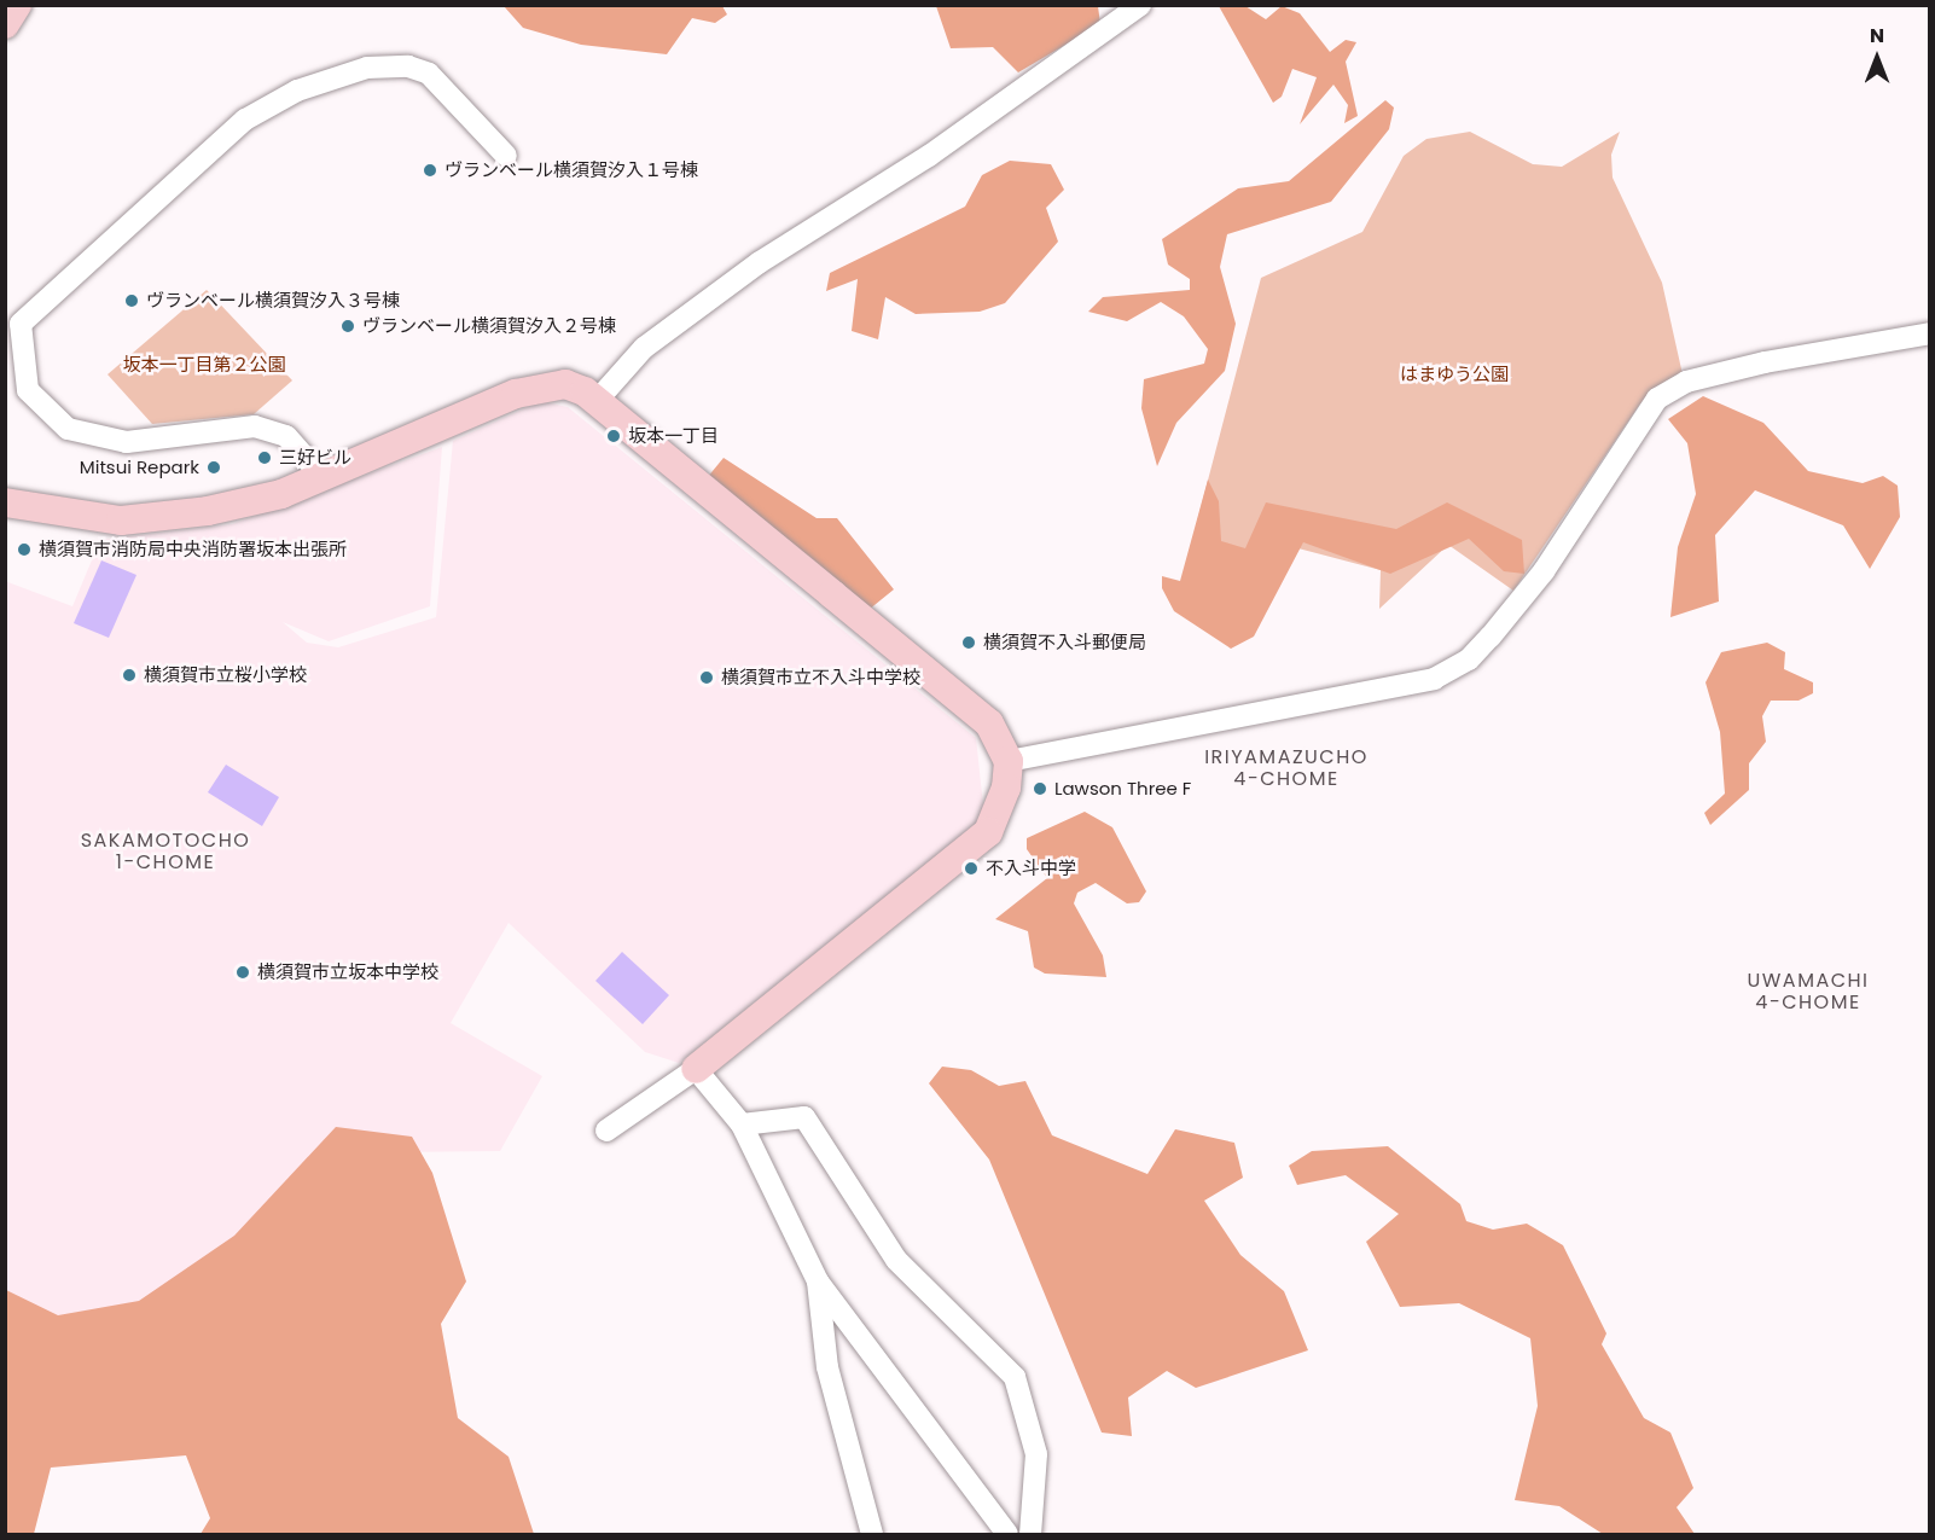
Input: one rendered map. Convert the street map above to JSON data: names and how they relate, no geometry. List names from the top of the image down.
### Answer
{
  "districts": ["IRIYAMAZUCHO 4-CHOME", "SAKAMOTOCHO 1-CHOME", "UWAMACHI 4-CHOME"],
  "parks": ["坂本一丁目第２公園", "はまゆう公園"],
  "places": [
    "ヴランベール横須賀汐入１号棟",
    "ヴランベール横須賀汐入３号棟",
    "ヴランベール横須賀汐入２号棟",
    "坂本一丁目",
    "三好ビル",
    "Mitsui Repark",
    "横須賀市消防局中央消防署坂本出張所",
    "横須賀不入斗郵便局",
    "横須賀市立桜小学校",
    "横須賀市立不入斗中学校",
    "Lawson Three F",
    "不入斗中学",
    "横須賀市立坂本中学校"
  ],
  "north": "top"
}
